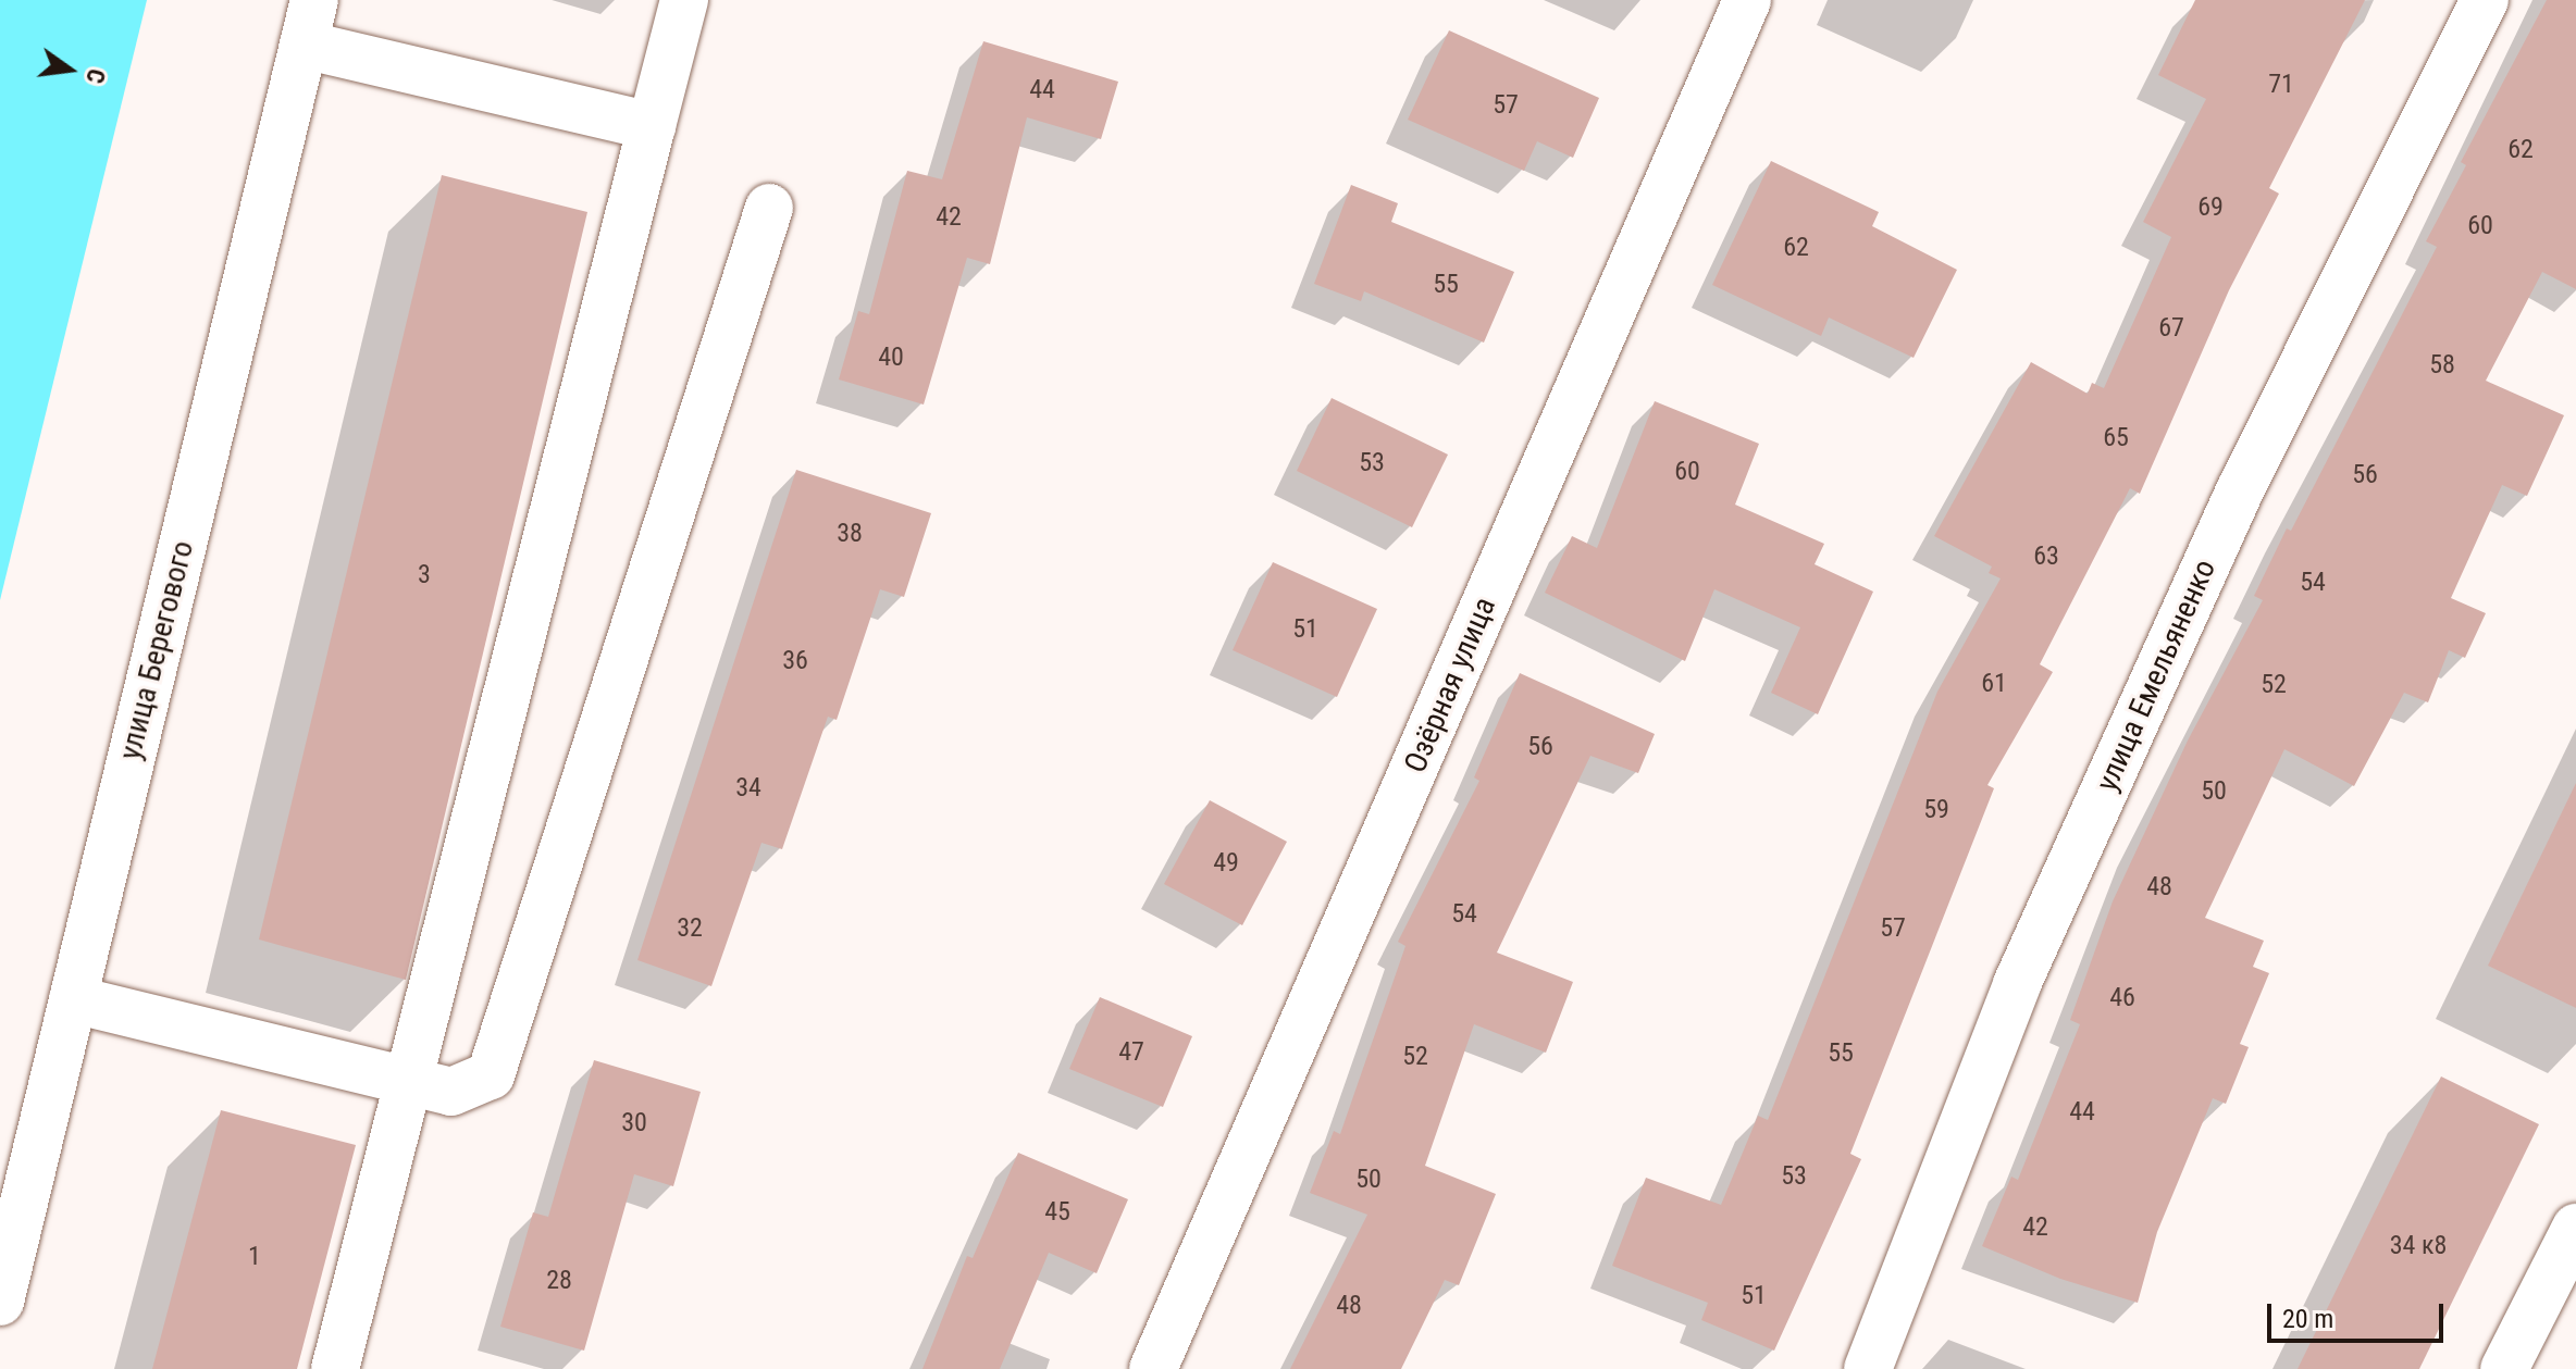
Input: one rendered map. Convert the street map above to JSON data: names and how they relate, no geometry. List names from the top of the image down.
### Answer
{
  "streets": {
    "street": ["улица Берегового", "улица Емельяненко", "Озёрная улица"]
  },
  "house_numbers": [
    "71",
    "44",
    "57",
    "62",
    "69",
    "42",
    "60",
    "62",
    "55",
    "67",
    "40",
    "58",
    "65",
    "53",
    "60",
    "56",
    "38",
    "63",
    "3",
    "54",
    "51",
    "36",
    "61",
    "52",
    "56",
    "34",
    "50",
    "59",
    "49",
    "48",
    "54",
    "32",
    "57",
    "46",
    "47",
    "55",
    "52",
    "44",
    "30",
    "53",
    "50",
    "45",
    "42",
    "34 к8",
    "1",
    "28",
    "51",
    "48"
  ],
  "scale_bar": "20 m",
  "north": "right"
}
